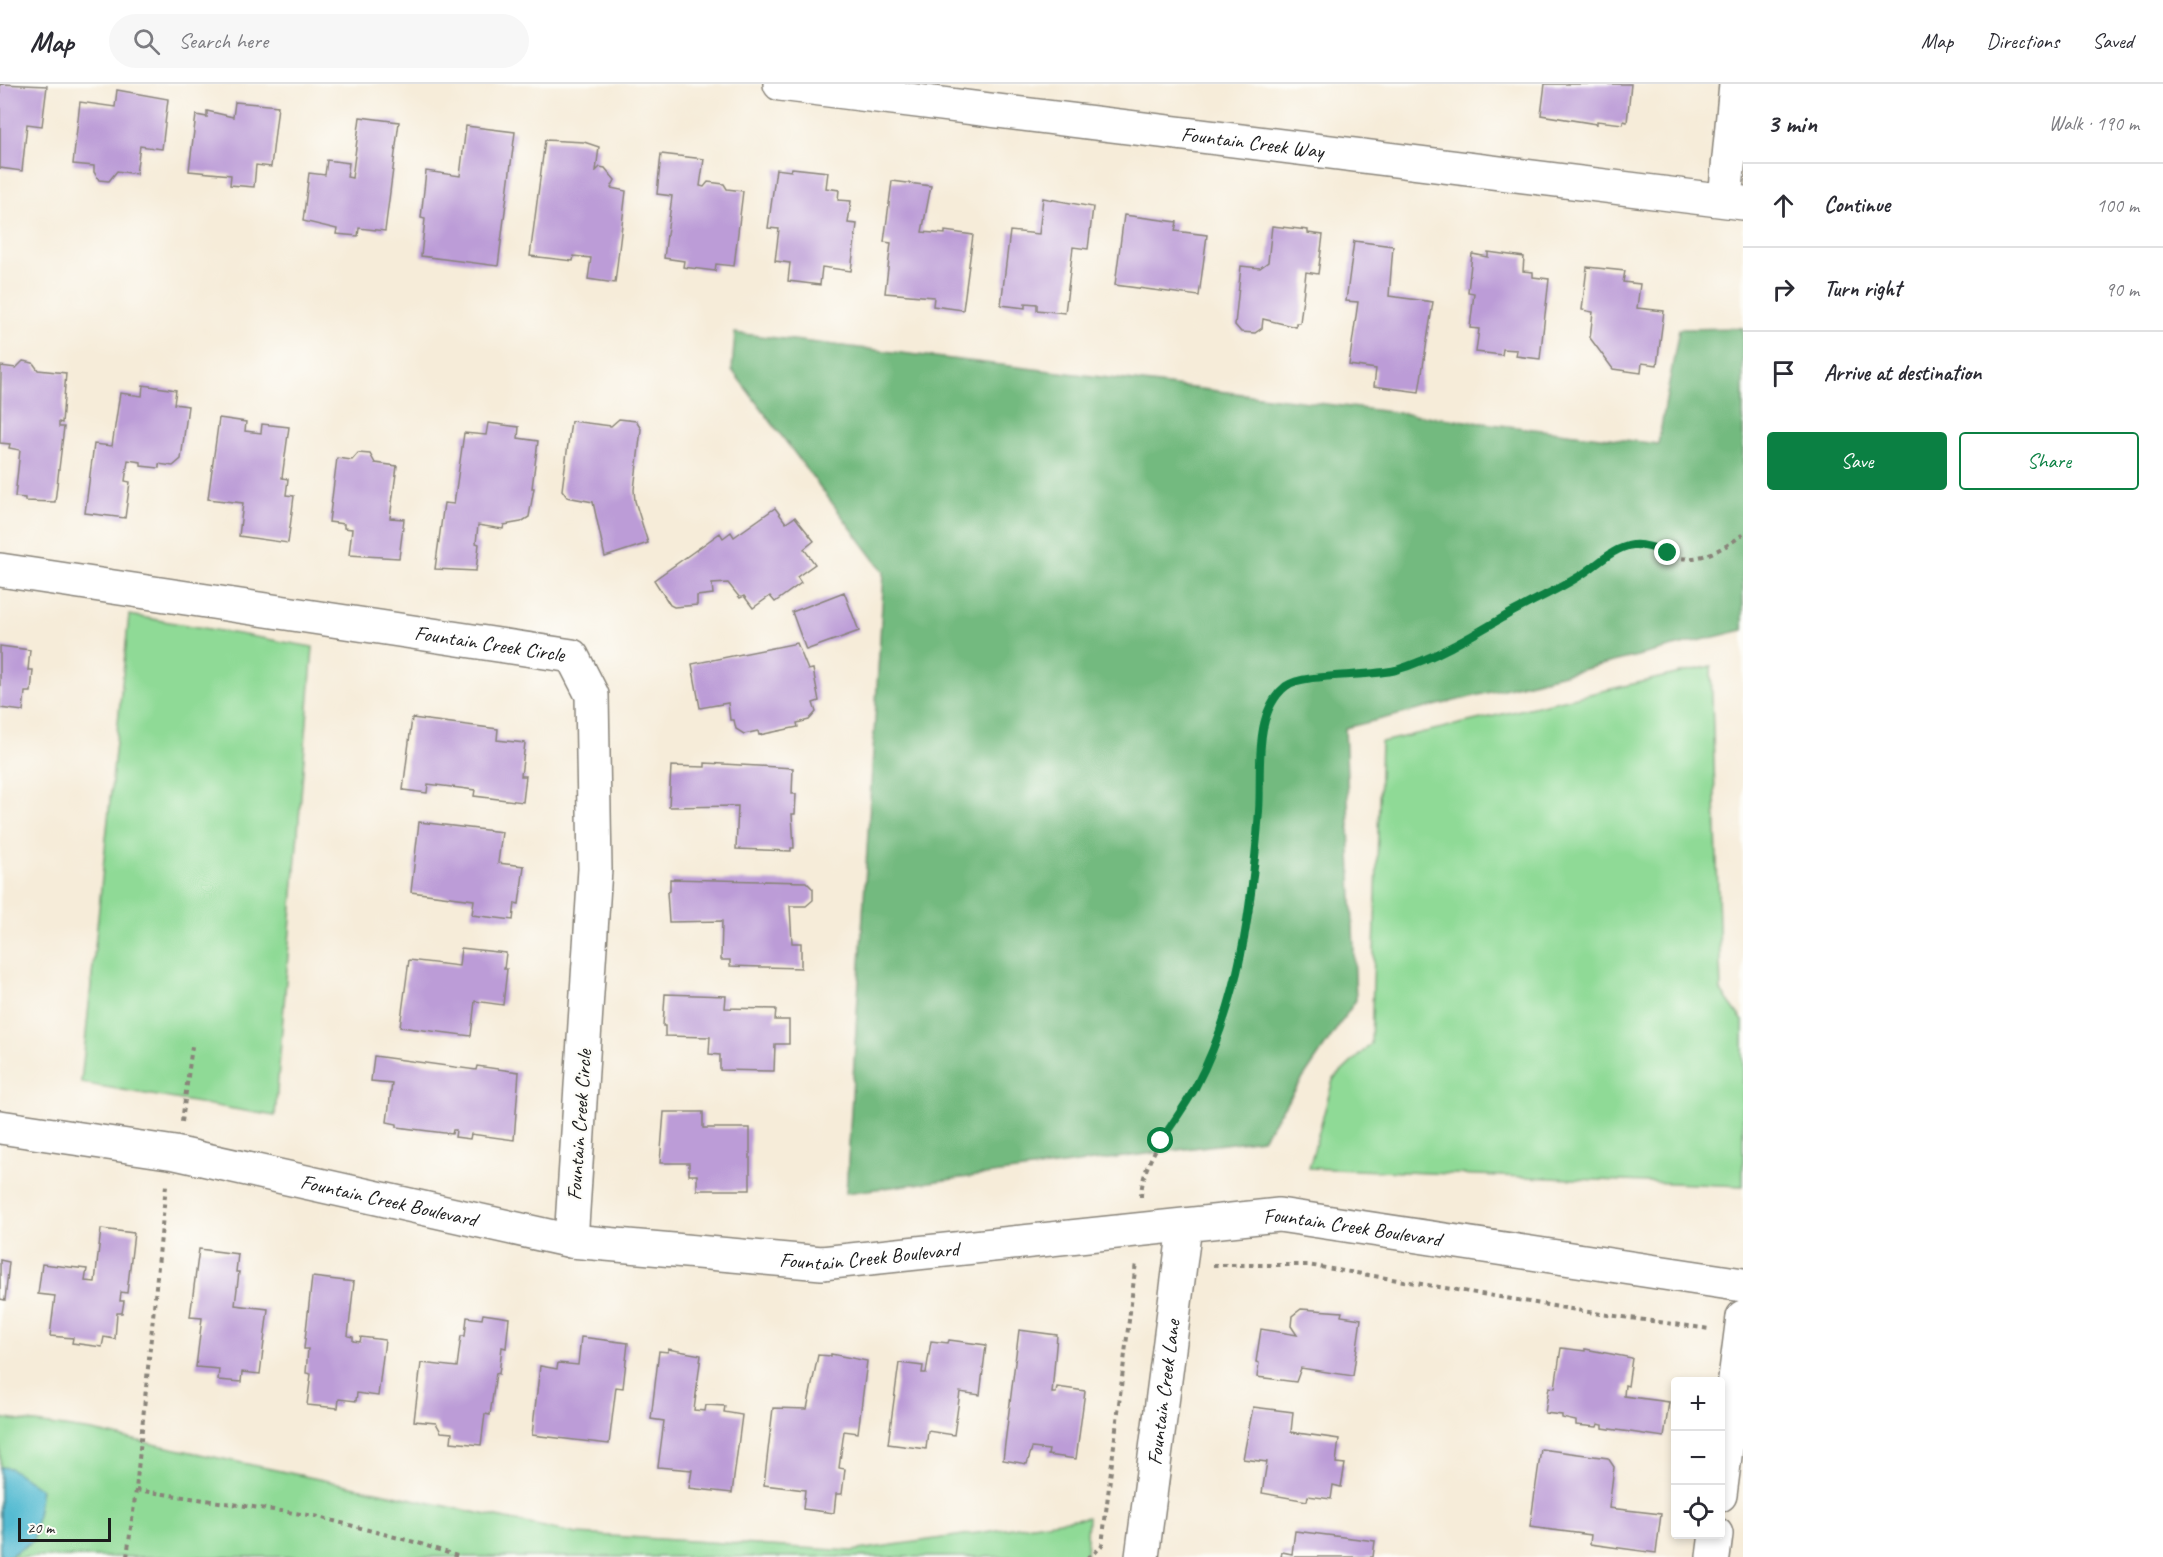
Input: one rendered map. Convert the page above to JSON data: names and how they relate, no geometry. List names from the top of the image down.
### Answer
{
  "streets": {
    "street": [
      "Fountain Creek Way",
      "Fountain Creek Circle",
      "Fountain Creek Boulevard",
      "Fountain Creek Lane"
    ]
  },
  "crossings": [
    ["Fountain Creek Circle", "Fountain Creek Boulevard"],
    ["Fountain Creek Boulevard", "Fountain Creek Lane"]
  ],
  "scale_bar": "20 m",
  "page": {
    "header": "Map",
    "search": "Search here",
    "nav": ["Map", "Directions", "Saved"],
    "heading": ["3 min", "Walk · 190 m"],
    "list": [
      ["Continue", "100 m"],
      ["Turn right", "90 m"],
      "Arrive at destination"
    ],
    "buttons": ["Save", "Share"],
    "map_buttons": ["+", "−"],
    "scale": "20 m"
  }
}
